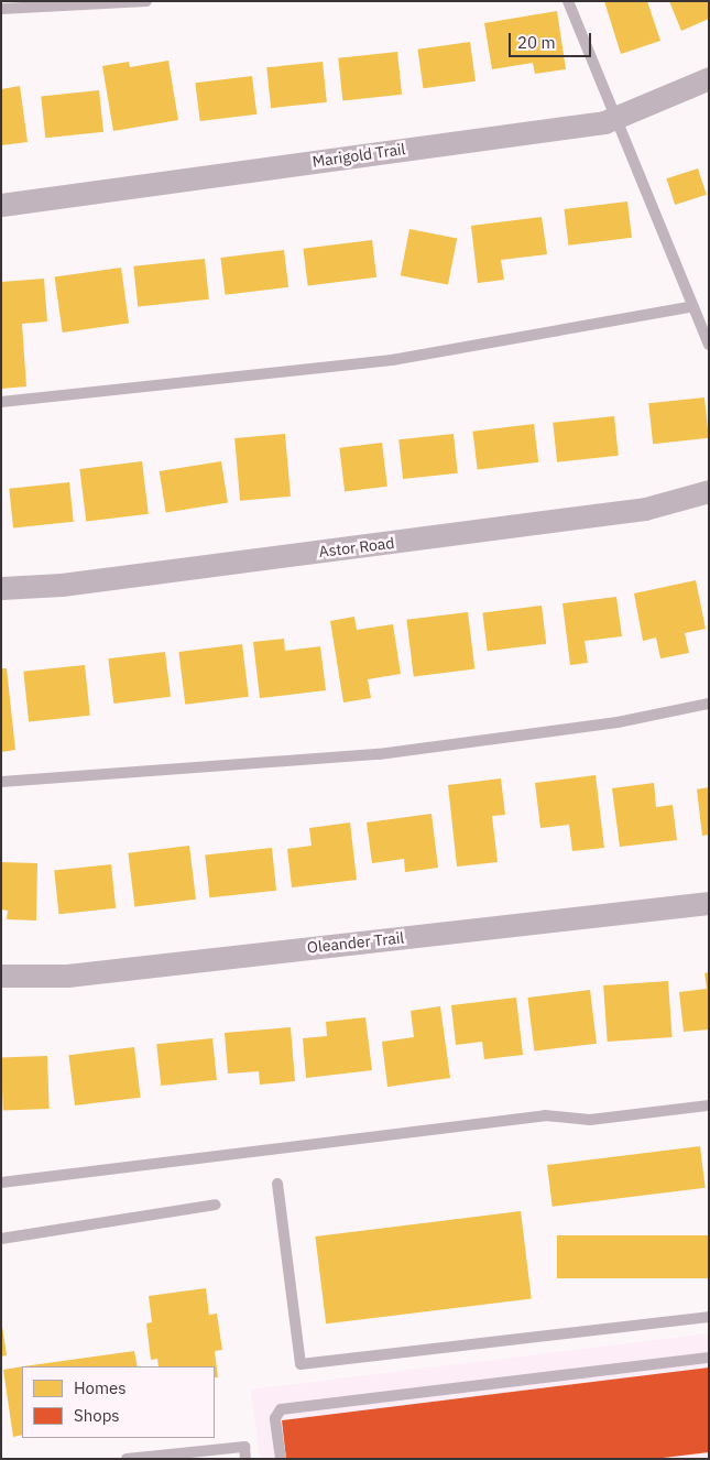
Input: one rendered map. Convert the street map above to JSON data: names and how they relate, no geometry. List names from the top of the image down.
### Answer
{
  "streets": {
    "street": ["Marigold Trail", "Astor Road", "Oleander Trail"]
  },
  "legend": ["Homes", "Shops"],
  "scale_bar": "20 m"
}
